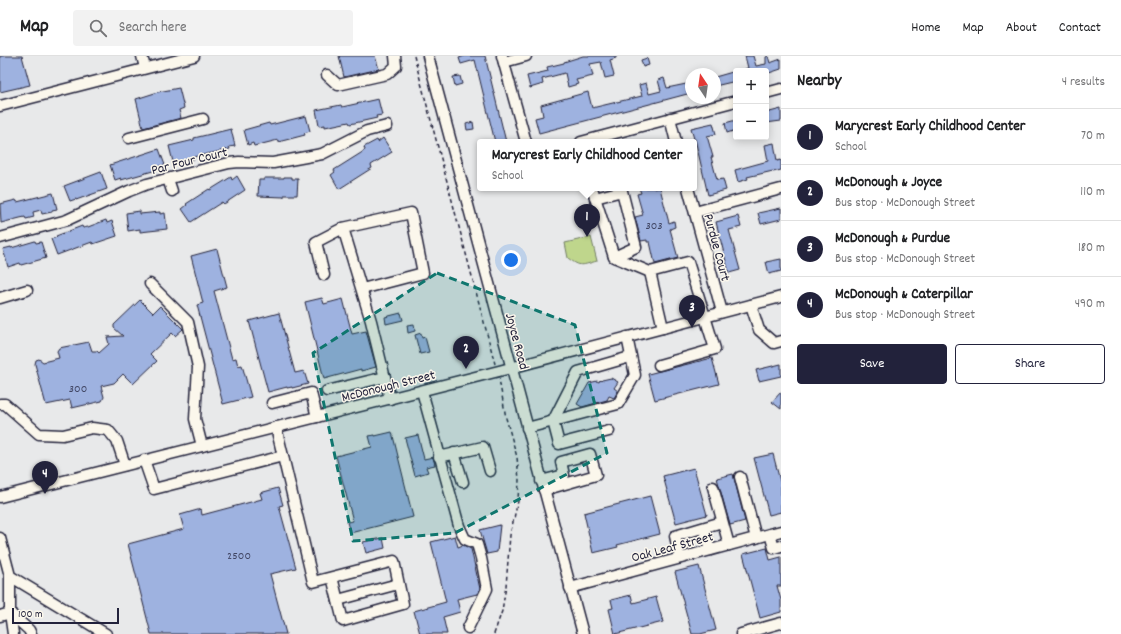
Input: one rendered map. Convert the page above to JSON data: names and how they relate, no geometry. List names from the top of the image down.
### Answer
{
  "streets": {
    "street": [
      "Par Four Court",
      "Purdue Court",
      "Joyce Road",
      "McDonough Street",
      "Oak Leaf Street"
    ]
  },
  "crossings": [
    ["Purdue Court", "McDonough Street"],
    ["Joyce Road", "McDonough Street"],
    ["Joyce Road", "Oak Leaf Street"]
  ],
  "house_numbers": ["303", "300", "2500"],
  "scale_bar": "100 m",
  "north": "top",
  "page": {
    "header": "Map",
    "search": "Search here",
    "nav": [
      "Home",
      "Map",
      "About",
      "Contact"
    ],
    "heading": ["Nearby", "4 results"],
    "map_buttons": ["+", "−"],
    "list": [
      {
        "mark": "1",
        "name": "Marycrest Early Childhood Center",
        "note": "School",
        "value": "70 m"
      },
      {
        "mark": "2",
        "name": "McDonough & Joyce",
        "note": "Bus stop · McDonough Street",
        "value": "110 m"
      },
      {
        "mark": "3",
        "name": "McDonough & Purdue",
        "note": "Bus stop · McDonough Street",
        "value": "180 m"
      },
      {
        "mark": "4",
        "name": "McDonough & Caterpillar",
        "note": "Bus stop · McDonough Street",
        "value": "490 m"
      }
    ],
    "popup": ["Marycrest Early Childhood Center", "School"],
    "pins": [
      "1",
      "3",
      "2",
      "4"
    ],
    "buttons": ["Save", "Share"],
    "scale": "100 m"
  }
}
